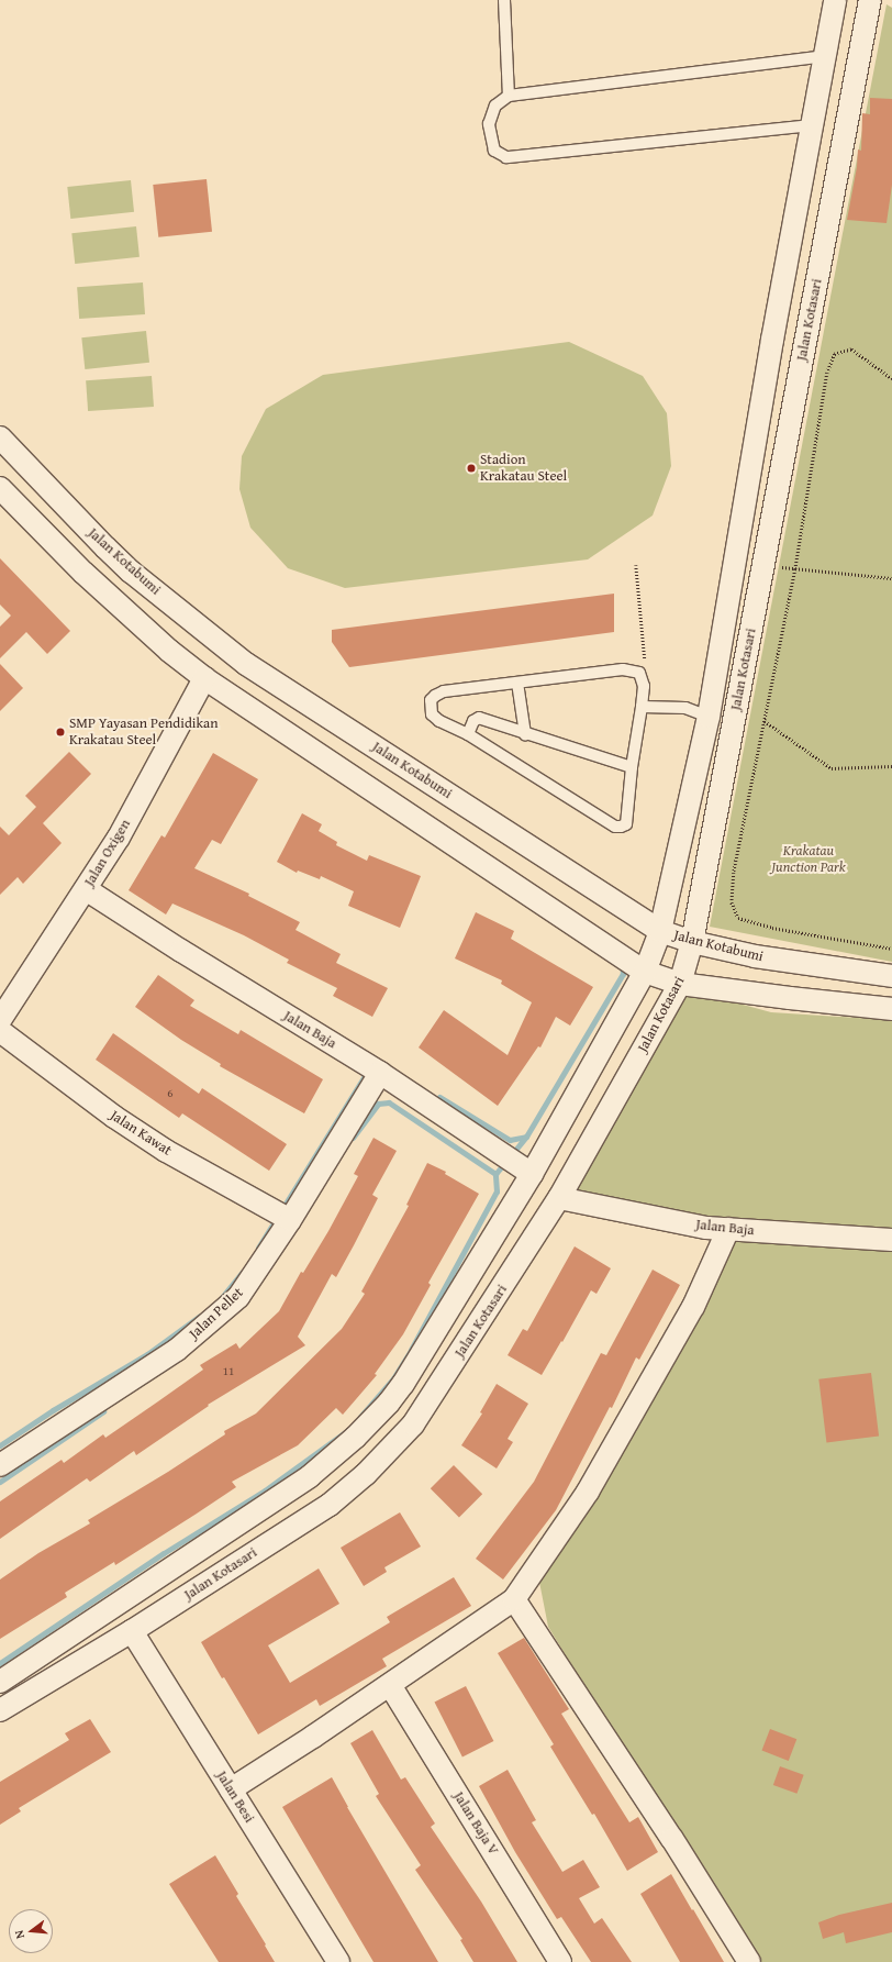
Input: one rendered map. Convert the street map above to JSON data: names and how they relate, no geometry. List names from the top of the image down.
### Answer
{
  "streets": {
    "street": [
      "Jalan Kotasari",
      "Jalan Kotabumi",
      "Jalan Oxigen",
      "Jalan Baja",
      "Jalan Kawat",
      "Jalan Pellet",
      "Jalan Besi",
      "Jalan Baja V"
    ]
  },
  "crossings": [
    ["Jalan Kotasari", "Jalan Kotabumi"],
    ["Jalan Kotasari", "Jalan Baja"],
    ["Jalan Kotasari", "Jalan Besi"],
    ["Jalan Oxigen", "Jalan Baja"],
    ["Jalan Baja", "Jalan Pellet"],
    ["Jalan Kawat", "Jalan Pellet"]
  ],
  "parks": ["Krakatau Junction Park"],
  "places": ["Stadion Krakatau Steel", "SMP Yayasan Pendidikan Krakatau Steel"],
  "house_numbers": ["6", "11"],
  "north": "left"
}
